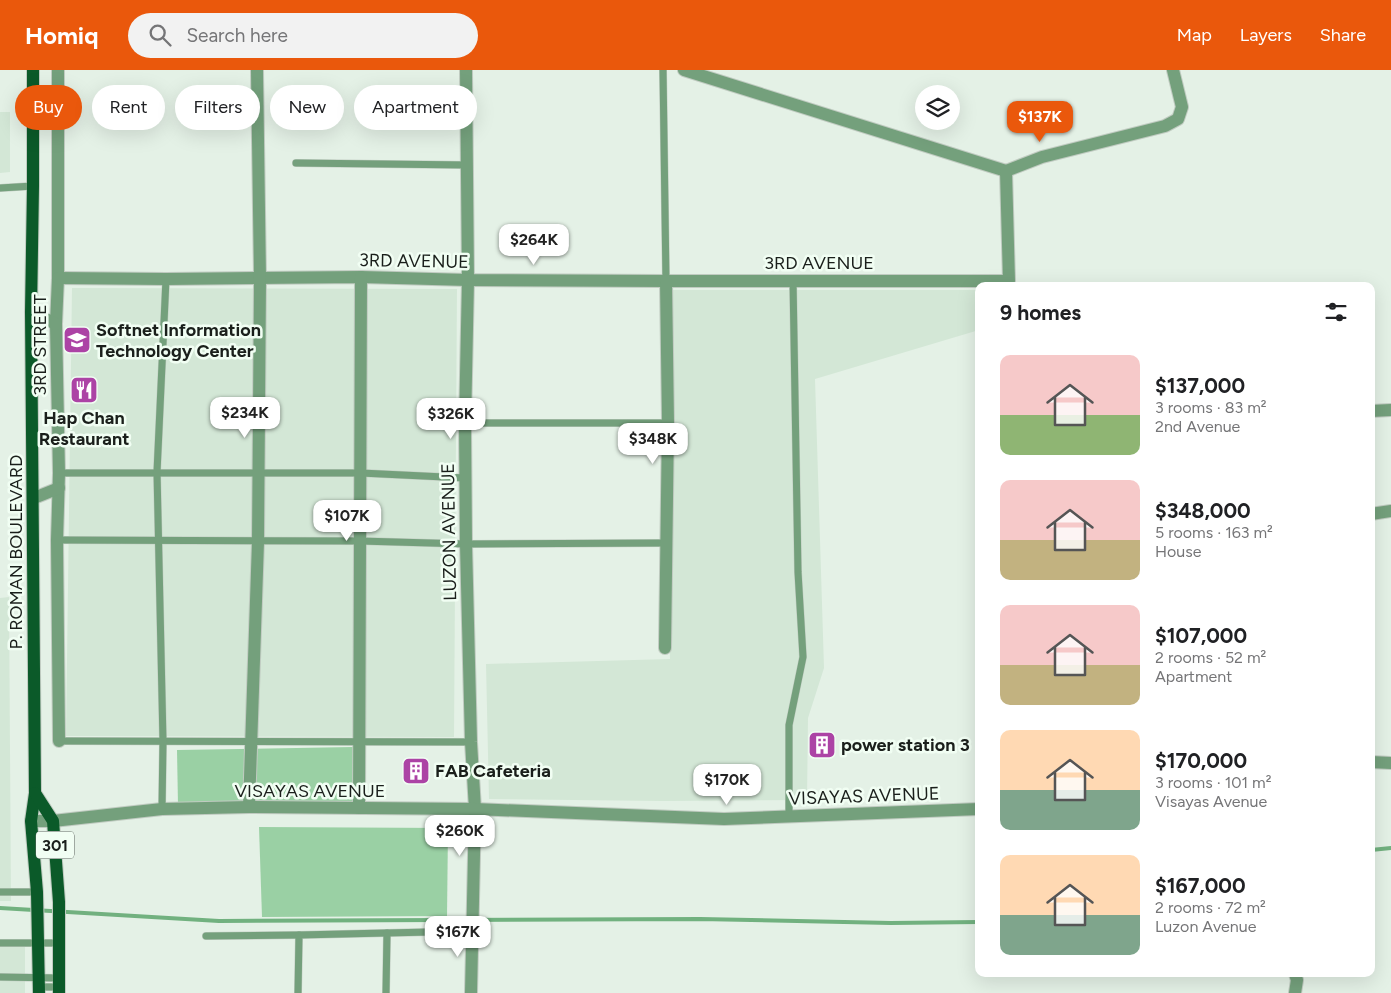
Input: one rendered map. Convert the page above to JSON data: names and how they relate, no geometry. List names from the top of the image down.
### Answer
{
  "streets": {
    "main road": ["P. ROMAN BOULEVARD", "301"],
    "street": [
      "3RD AVENUE",
      "3RD STREET",
      "LUZON AVENUE",
      "VISAYAS AVENUE"
    ]
  },
  "crossings": [
    ["3RD AVENUE", "3RD STREET"],
    ["3RD AVENUE", "LUZON AVENUE"],
    ["LUZON AVENUE", "VISAYAS AVENUE"],
    ["P. ROMAN BOULEVARD", "VISAYAS AVENUE"],
    ["P. ROMAN BOULEVARD", "301"],
    ["VISAYAS AVENUE", "301"]
  ],
  "places": {
    "school or university": ["Softnet Information Technology Center"],
    "restaurant": ["Hap Chan Restaurant"],
    "building": ["power station 3", "FAB Cafeteria"]
  },
  "page": {
    "header": "Homiq",
    "search": "Search here",
    "nav": ["Map", "Layers", "Share"],
    "chip": [
      "Buy",
      "Rent",
      "Filters",
      "New",
      "Apartment"
    ],
    "price": [
      "$137K",
      "$264K",
      "$234K",
      "$326K",
      "$348K",
      "$107K",
      "$170K",
      "$260K",
      "$167K"
    ],
    "heading": "9 homes",
    "list": [
      {
        "name": "$137,000",
        "note": "3 rooms · 83 m² · 2nd Avenue"
      },
      {
        "name": "$348,000",
        "note": "5 rooms · 163 m² · House"
      },
      {
        "name": "$107,000",
        "note": "2 rooms · 52 m² · Apartment"
      },
      {
        "name": "$170,000",
        "note": "3 rooms · 101 m² · Visayas Avenue"
      },
      {
        "name": "$167,000",
        "note": "2 rooms · 72 m² · Luzon Avenue"
      }
    ]
  }
}
